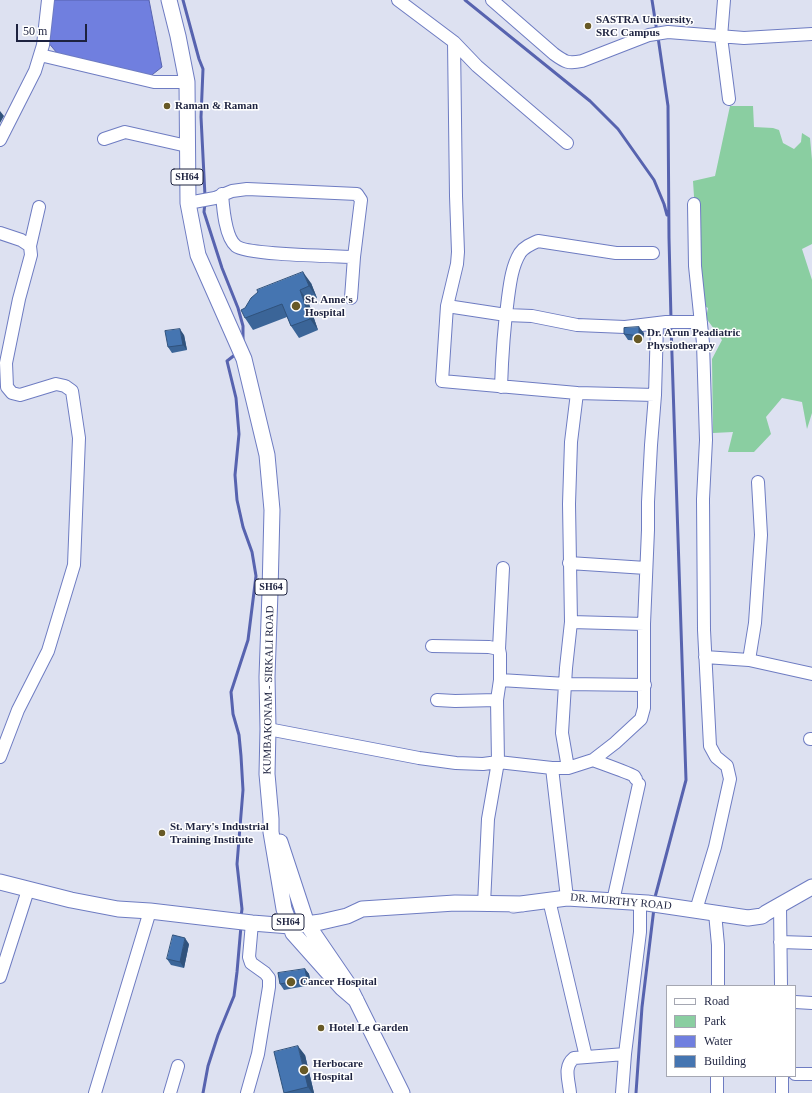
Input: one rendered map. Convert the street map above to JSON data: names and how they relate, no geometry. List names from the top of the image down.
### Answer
{
  "streets": {
    "main road": ["SH64", "KUMBAKONAM - SIRKALI ROAD", "DR. MURTHY ROAD"]
  },
  "crossings": [
    ["KUMBAKONAM - SIRKALI ROAD", "DR. MURTHY ROAD"]
  ],
  "places": [
    "SASTRA University, SRC Campus",
    "Raman & Raman",
    "St. Anne's Hospital",
    "Dr. Arun Peadiatric Physiotherapy",
    "St. Mary's Industrial Training Institute",
    "Cancer Hospital",
    "Hotel Le Garden",
    "Herbocare Hospital"
  ],
  "legend": [
    "Road",
    "Park",
    "Water",
    "Building"
  ],
  "scale_bar": "50 m"
}
